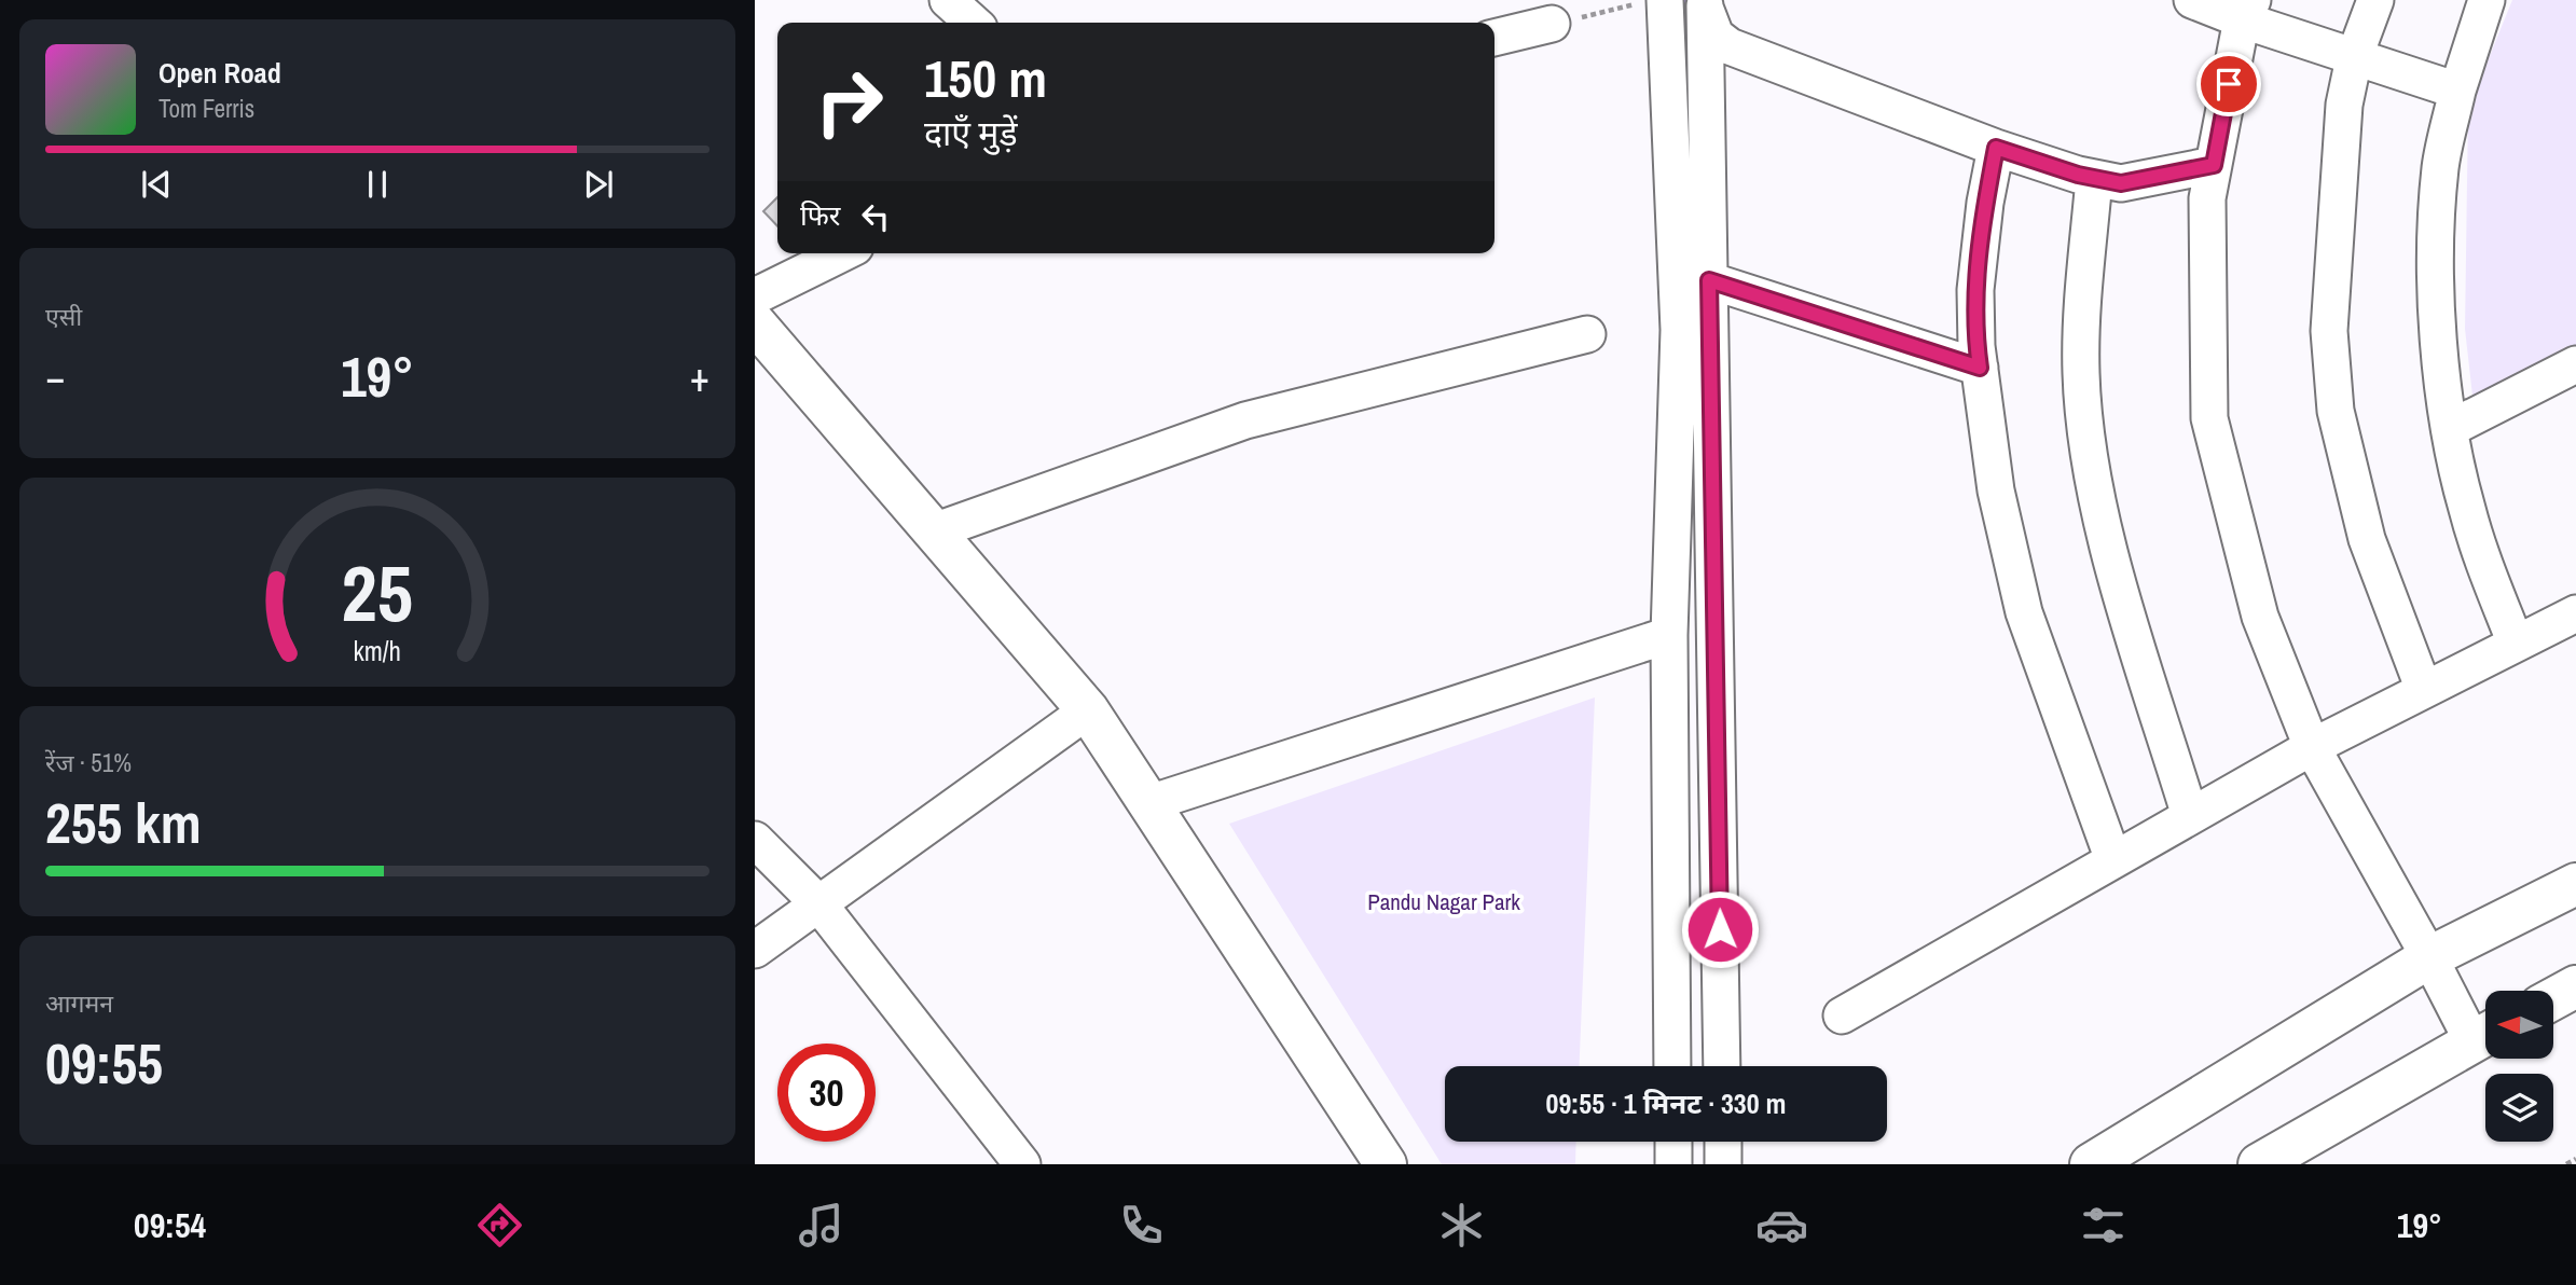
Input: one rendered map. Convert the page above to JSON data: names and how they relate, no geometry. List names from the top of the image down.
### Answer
{
  "parks": ["Pandu Nagar Park"],
  "north": "left",
  "page": {
    "turn": ["150 m", "दाएँ मुड़ें"],
    "song": ["Open Road", "Tom Ferris"],
    "then": "फिर",
    "tile": [
      "एसी",
      ["रेंज · 51%", "255 km"],
      ["आगमन", "09:55"]
    ],
    "heat": ["−", "19°", "+"],
    "limit": "30",
    "trip": "09:55 · 1 मिनट · 330 m",
    "tabs": ["09:54", "19°"],
    "gauge": ["25", "km/h"]
  }
}
